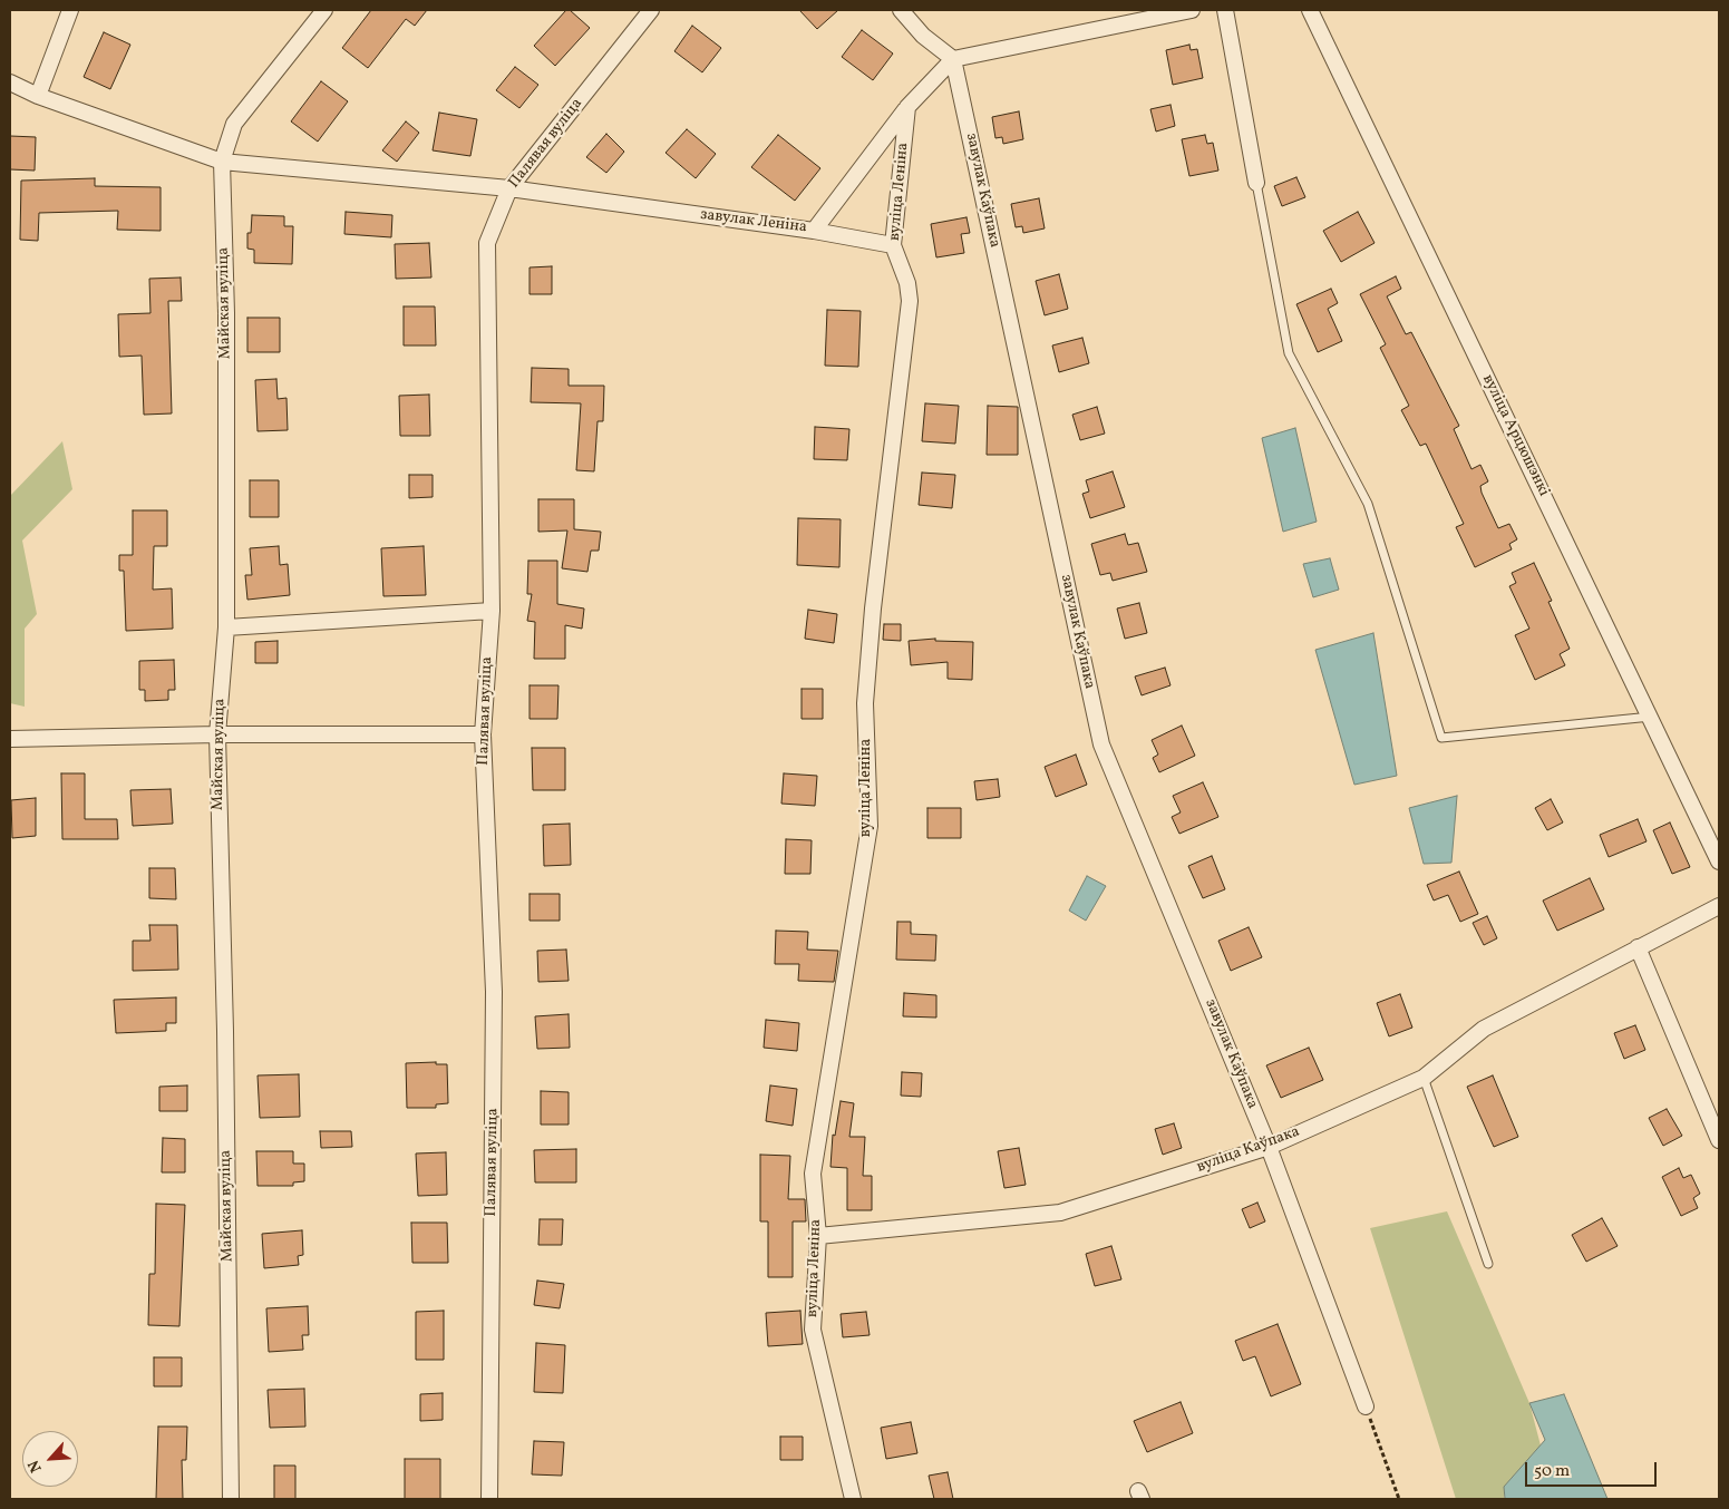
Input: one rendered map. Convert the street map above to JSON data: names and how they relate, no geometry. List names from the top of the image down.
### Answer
{
  "streets": {
    "street": [
      "Палявая вуліца",
      "завулак Каўпака",
      "вуліца Леніна",
      "завулак Леніна",
      "Майская вуліца",
      "вуліца Арцюшэнкі",
      "вуліца Каўпака"
    ]
  },
  "crossings": [
    ["Палявая вуліца", "завулак Леніна"],
    ["завулак Каўпака", "завулак Леніна"],
    ["завулак Каўпака", "вуліца Каўпака"],
    ["вуліца Леніна", "завулак Леніна"],
    ["вуліца Леніна", "вуліца Каўпака"],
    ["завулак Леніна", "Майская вуліца"]
  ],
  "scale_bar": "50 m",
  "north": "bottom left"
}
